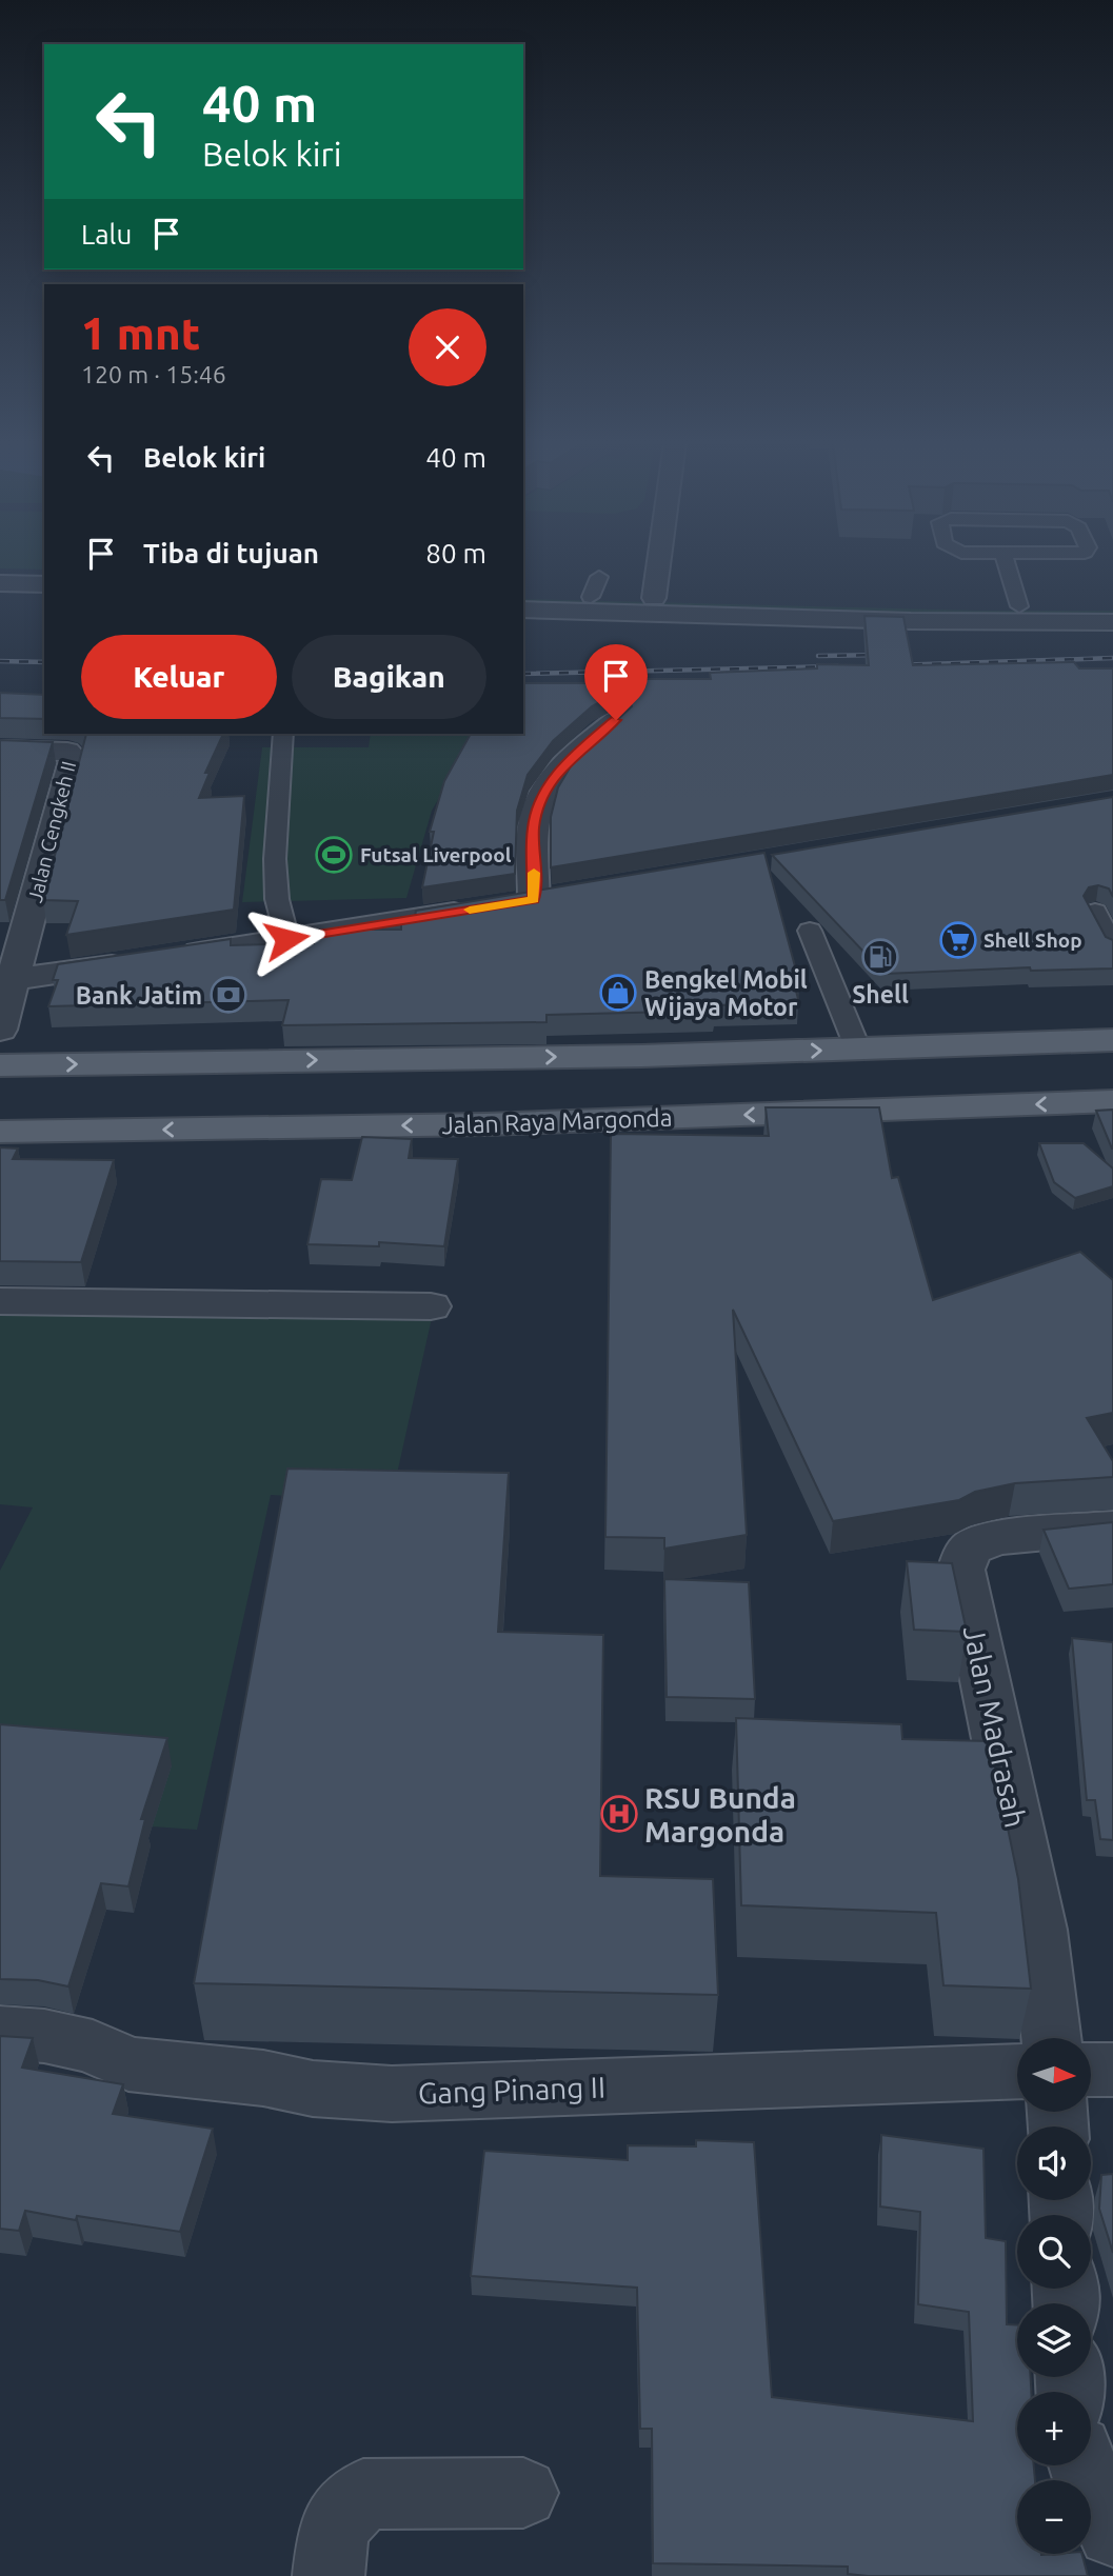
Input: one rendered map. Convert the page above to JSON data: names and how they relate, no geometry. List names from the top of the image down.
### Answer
{
  "streets": {
    "main road": ["Jalan Raya Margonda"],
    "street": ["Jalan Cengkeh II", "Jalan Madrasah", "Gang Pinang II"]
  },
  "places": {
    "sports": ["Futsal Liverpool"],
    "supermarket": ["Shell Shop"],
    "fuel station": ["Shell"],
    "shop": ["Bengkel Mobil Wijaya Motor"],
    "bank": ["Bank Jatim"],
    "hospital": ["RSU Bunda Margonda"]
  },
  "north": "right",
  "page": {
    "turn": ["40 m", "Belok kiri"],
    "then": "Lalu",
    "heading": ["1 mnt", "120 m · 15:46"],
    "list": [
      {
        "name": "Belok kiri",
        "value": "40 m"
      },
      {
        "name": "Tiba di tujuan",
        "value": "80 m"
      }
    ],
    "buttons": ["Keluar", "Bagikan"],
    "map_buttons": ["+", "−"]
  }
}
